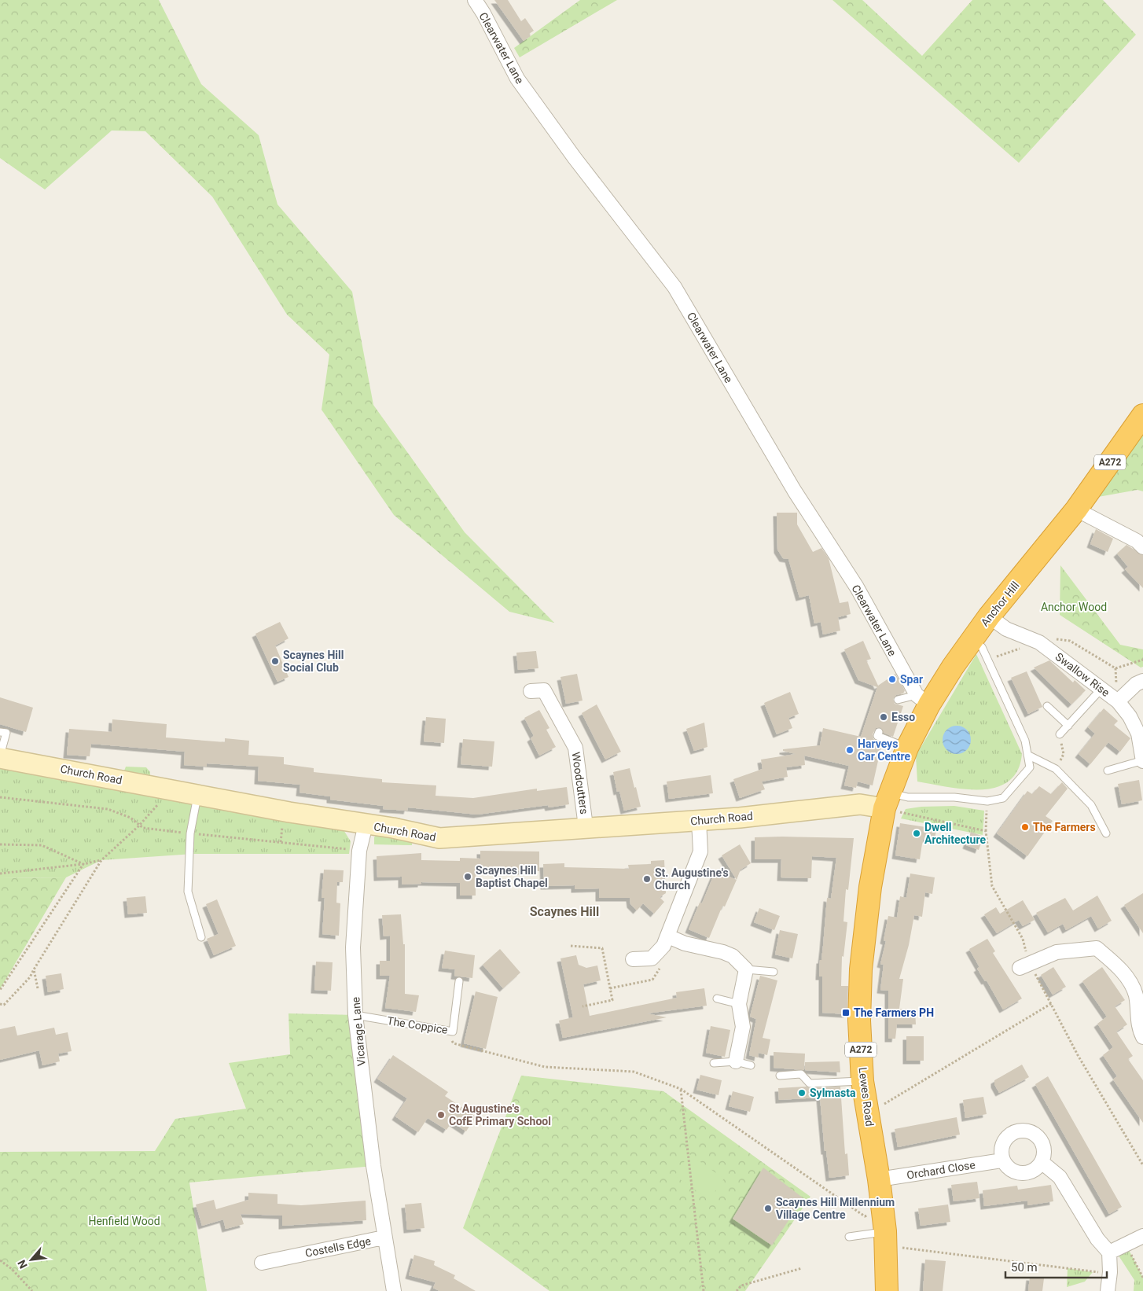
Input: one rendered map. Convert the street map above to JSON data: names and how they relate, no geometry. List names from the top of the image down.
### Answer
{
  "streets": {
    "highway": ["A272", "Anchor Hill", "Lewes Road"],
    "street": [
      "Clearwater Lane",
      "Swallow Rise",
      "Church Road",
      "Woodcutters",
      "Vicarage Lane",
      "Orchard Close",
      "Costells Edge"
    ],
    "lane": ["The Coppice"]
  },
  "crossings": [
    ["Clearwater Lane", "Anchor Hill"],
    ["Anchor Hill", "Swallow Rise"],
    ["Anchor Hill", "Church Road"],
    ["Anchor Hill", "Lewes Road"],
    ["Church Road", "Woodcutters"],
    ["Church Road", "Vicarage Lane"],
    ["Church Road", "Lewes Road"],
    ["The Coppice", "Vicarage Lane"],
    ["Vicarage Lane", "Costells Edge"],
    ["Lewes Road", "Orchard Close"]
  ],
  "districts": ["Scaynes Hill"],
  "parks": ["Anchor Wood", "Henfield Wood"],
  "places": {
    "other": [
      "Scaynes Hill Social Club",
      "Spar",
      "Esso",
      "Harveys Car Centre",
      "The Farmers",
      "Dwell Architecture",
      "Scaynes Hill Baptist Chapel",
      "St. Augustine's Church",
      "Sylmasta",
      "St Augustine's CofE Primary School",
      "Scaynes Hill Millennium Village Centre"
    ],
    "transit": ["The Farmers PH"]
  },
  "scale_bar": "50 m",
  "north": "bottom left"
}
